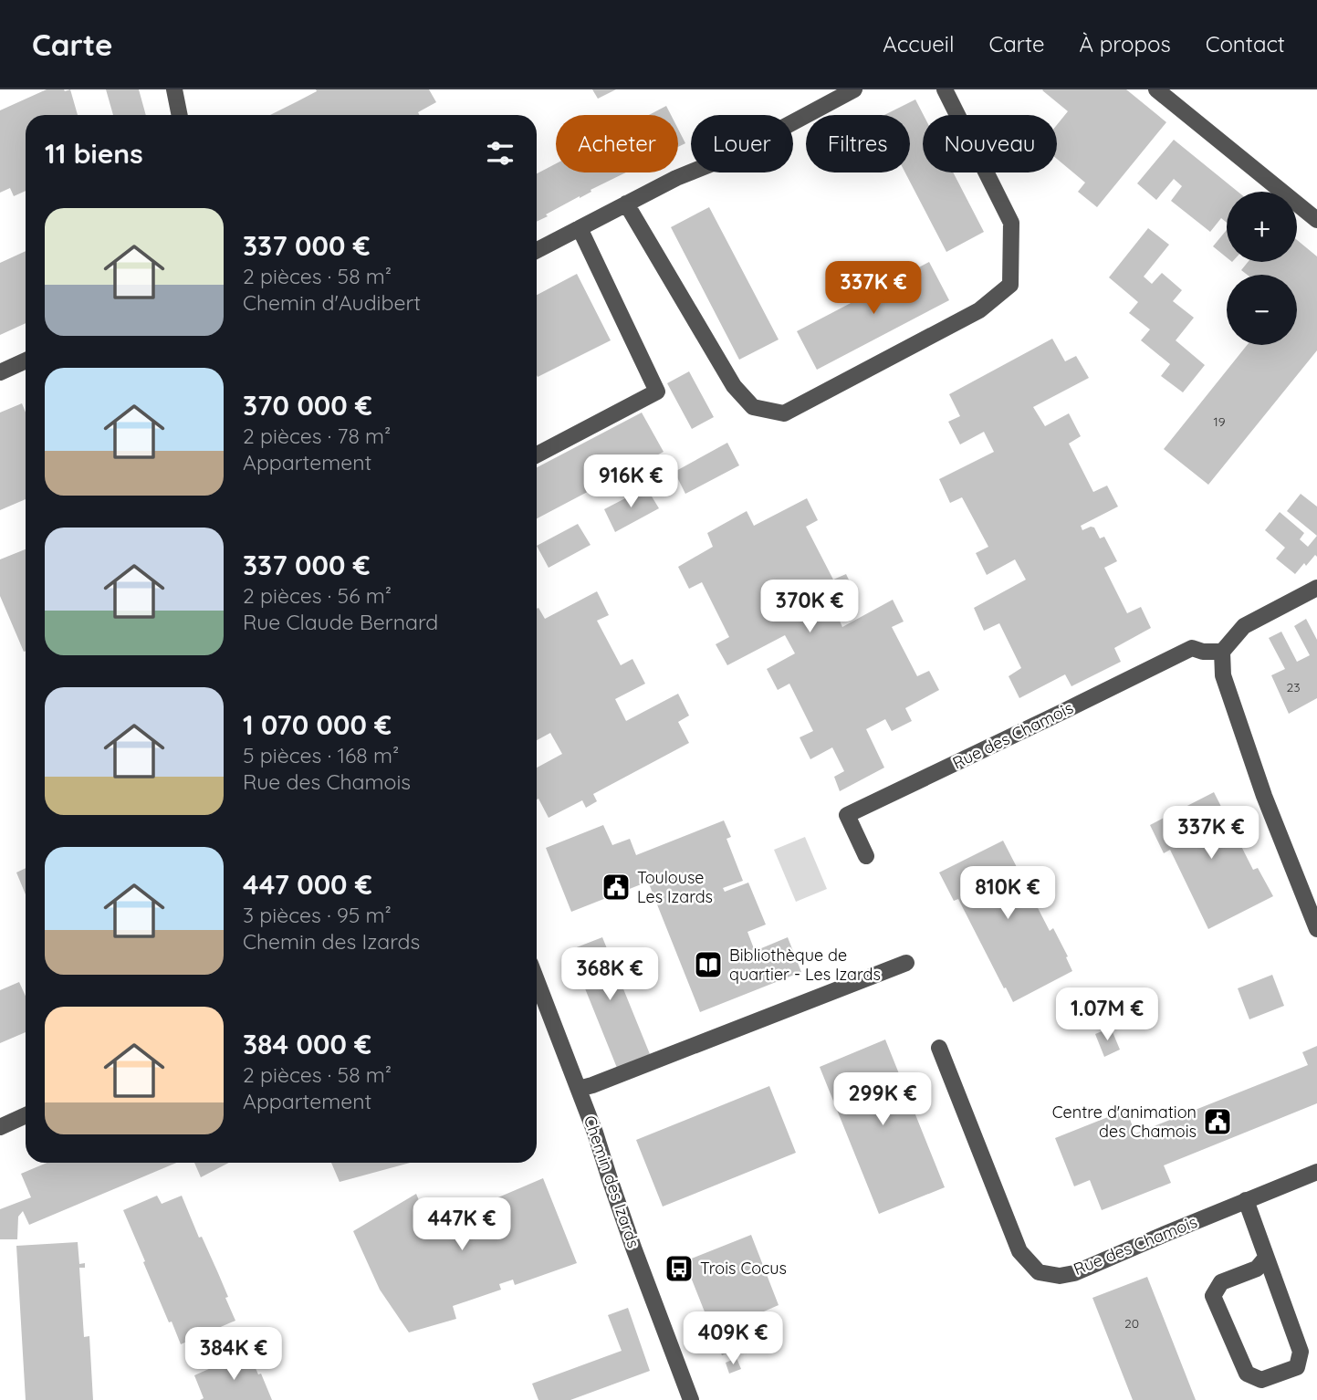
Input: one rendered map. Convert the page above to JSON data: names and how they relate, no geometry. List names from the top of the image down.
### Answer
{
  "streets": {
    "street": ["Rue des Chamois", "Chemin des Izards"]
  },
  "places": {
    "public building": ["Toulouse Les Izards", "Centre d'animation des Chamois"],
    "library": ["Bibliothèque de quartier - Les Izards"],
    "bus stop": ["Trois Cocus"]
  },
  "house_numbers": ["19", "23", "20"],
  "page": {
    "header": "Carte",
    "nav": [
      "Accueil",
      "Carte",
      "À propos",
      "Contact"
    ],
    "chip": [
      "Acheter",
      "Louer",
      "Filtres",
      "Nouveau"
    ],
    "heading": "11 biens",
    "map_buttons": ["+", "−"],
    "list": [
      {
        "name": "337 000 €",
        "note": "2 pièces · 58 m² · Chemin d'Audibert"
      },
      {
        "name": "370 000 €",
        "note": "2 pièces · 78 m² · Appartement"
      },
      {
        "name": "337 000 €",
        "note": "2 pièces · 56 m² · Rue Claude Bernard"
      },
      {
        "name": "1 070 000 €",
        "note": "5 pièces · 168 m² · Rue des Chamois"
      },
      {
        "name": "447 000 €",
        "note": "3 pièces · 95 m² · Chemin des Izards"
      },
      {
        "name": "384 000 €",
        "note": "2 pièces · 58 m² · Appartement"
      }
    ],
    "price": [
      "337K €",
      "916K €",
      "370K €",
      "337K €",
      "810K €",
      "368K €",
      "1.07M €",
      "299K €",
      "447K €",
      "409K €",
      "384K €"
    ]
  }
}
